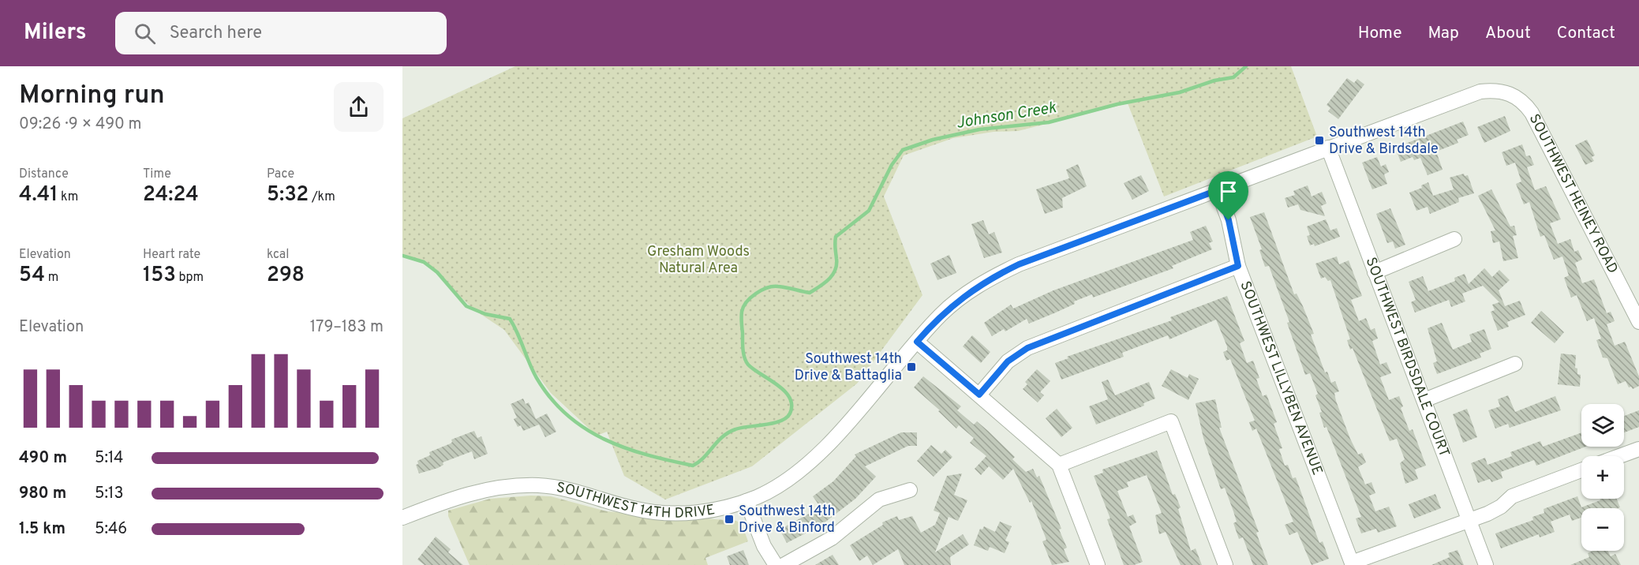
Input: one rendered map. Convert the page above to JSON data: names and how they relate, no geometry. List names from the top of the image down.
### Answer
{
  "streets": {
    "street": [
      "SOUTHWEST HEINEY ROAD",
      "SOUTHWEST BIRDSDALE COURT",
      "SOUTHWEST LILLYBEN AVENUE",
      "SOUTHWEST 14TH DRIVE"
    ]
  },
  "crossings": [
    ["SOUTHWEST HEINEY ROAD", "SOUTHWEST 14TH DRIVE"],
    ["SOUTHWEST BIRDSDALE COURT", "SOUTHWEST 14TH DRIVE"],
    ["SOUTHWEST LILLYBEN AVENUE", "SOUTHWEST 14TH DRIVE"]
  ],
  "water": ["Johnson Creek"],
  "parks": ["Gresham Woods Natural Area"],
  "places": {
    "transit": ["Southwest 14th Drive & Birdsdale", "Southwest 14th Drive & Battaglia", "Southwest 14th Drive & Binford"]
  },
  "page": {
    "header": "Milers",
    "search": "Search here",
    "nav": [
      "Home",
      "Map",
      "About",
      "Contact"
    ],
    "heading": ["Morning run", "09:26 · 9 × 490 m"],
    "stats": [
      ["Distance", "4.41 km"],
      ["Time", "24:24"],
      ["Pace", "5:32 /km"],
      ["Elevation", "54 m"],
      ["Heart rate", "153 bpm"],
      ["kcal", "298"]
    ],
    "chart": ["Elevation", "179–183 m"],
    "map_buttons": ["+", "−"],
    "list": [
      {
        "name": "490 m",
        "note": "5:14"
      },
      {
        "name": "980 m",
        "note": "5:13"
      },
      {
        "name": "1.5 km",
        "note": "5:46"
      }
    ]
  }
}
